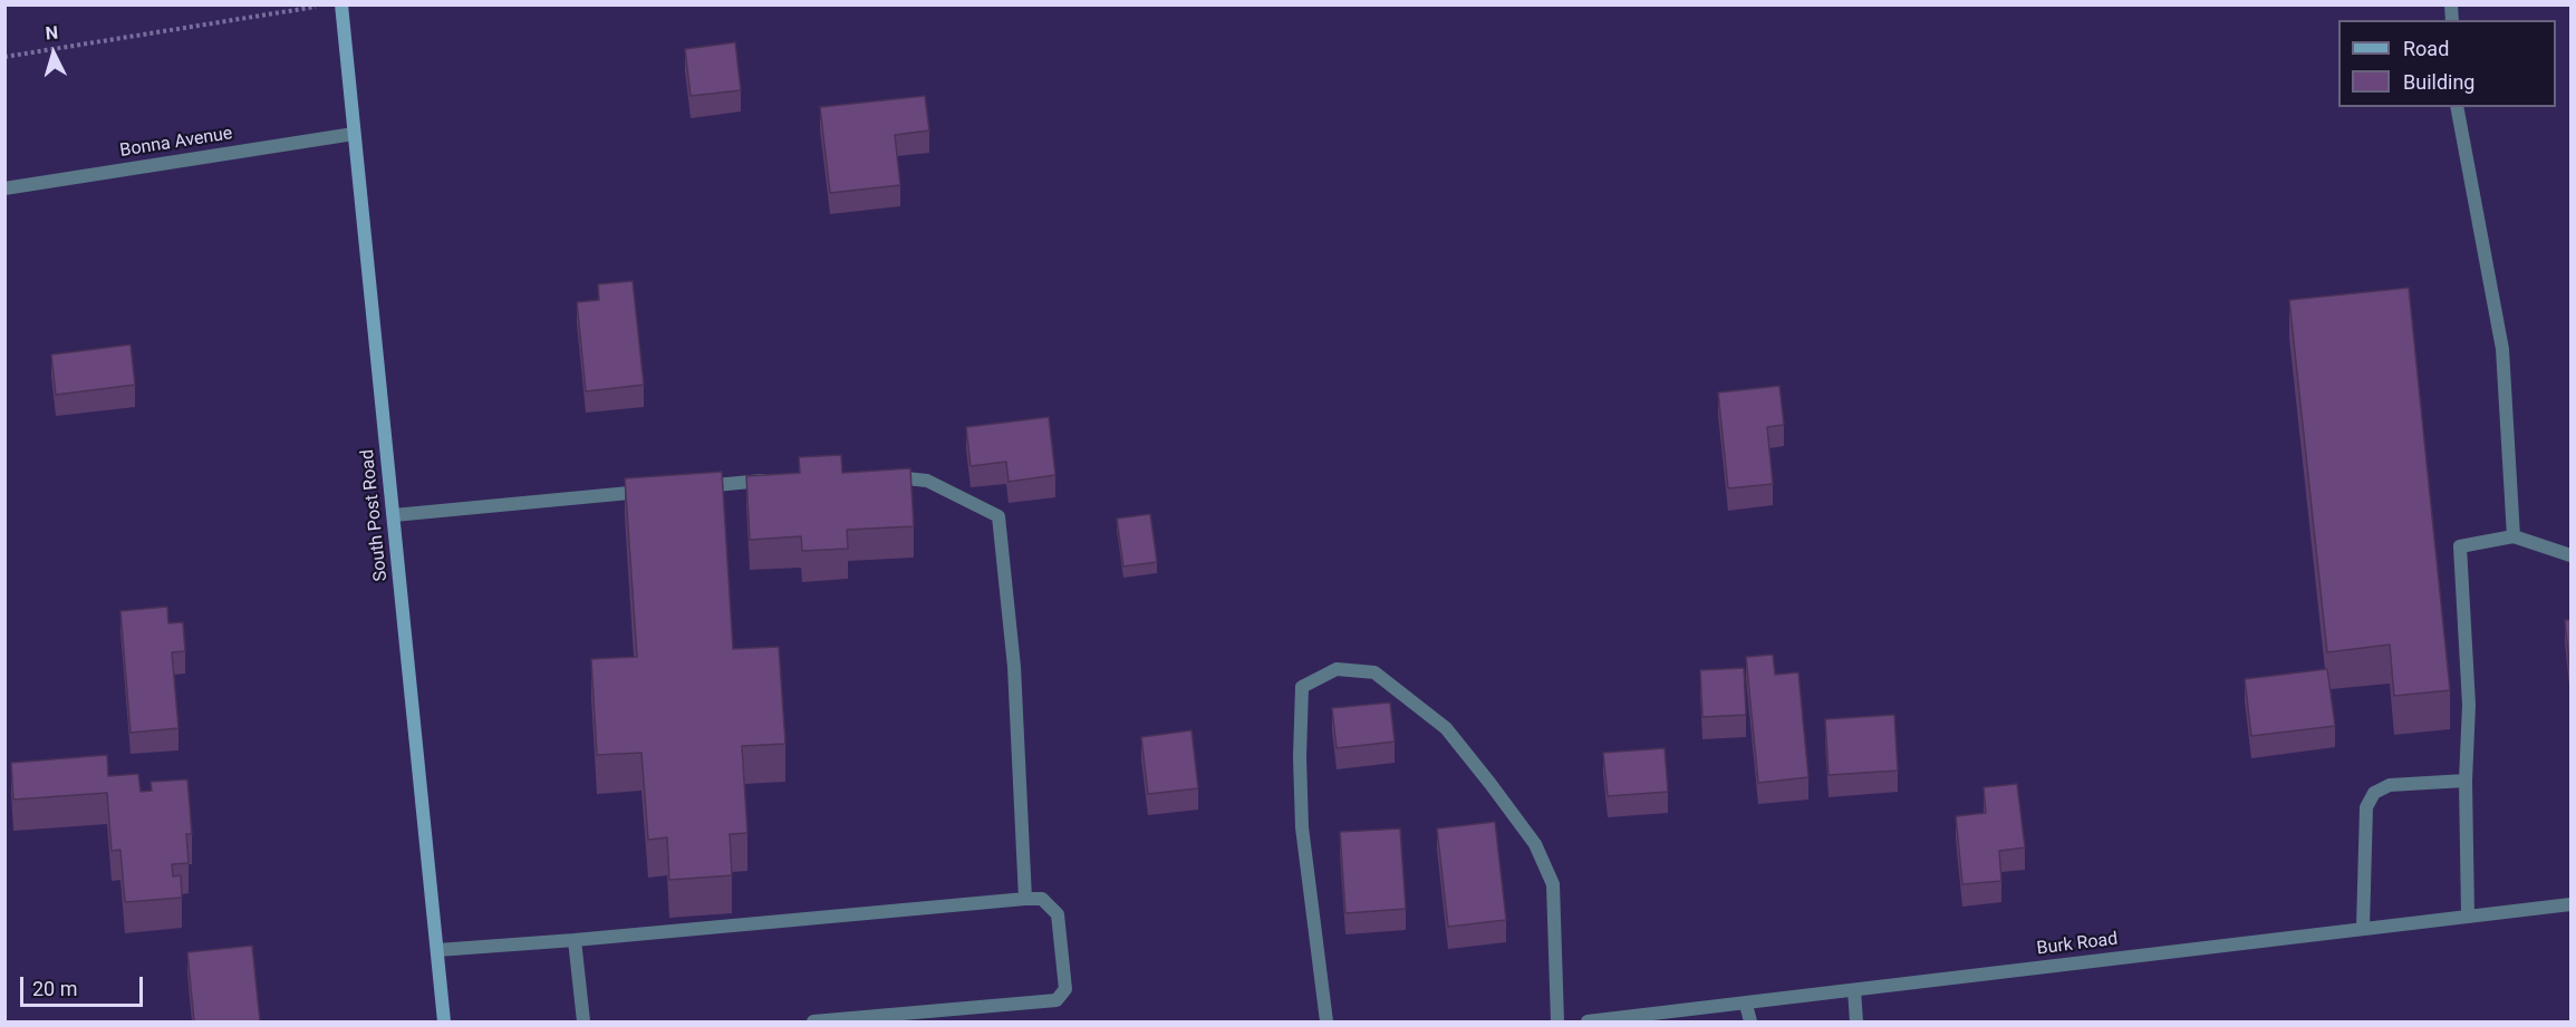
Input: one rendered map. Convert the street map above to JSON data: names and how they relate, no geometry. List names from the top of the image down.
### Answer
{
  "streets": {
    "main road": ["South Post Road"],
    "street": ["Bonna Avenue", "Burk Road"]
  },
  "crossings": [
    ["Bonna Avenue", "South Post Road"]
  ],
  "legend": ["Road", "Building"],
  "scale_bar": "20 m",
  "north": "top"
}
